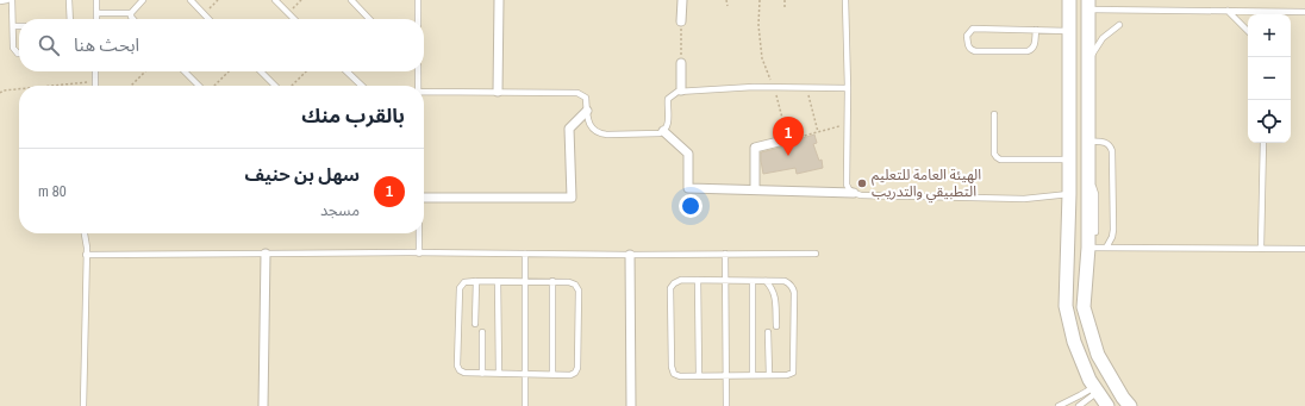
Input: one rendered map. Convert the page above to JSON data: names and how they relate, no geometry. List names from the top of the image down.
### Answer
{
  "places": ["الهيئة العامة للتعليم التطبيقي والتدريب"],
  "page": {
    "map_buttons": ["+", "−"],
    "search": "ابحث هنا",
    "heading": "بالقرب منك",
    "pins": "1",
    "list": [
      {
        "mark": "1",
        "name": "سهل بن حنيف",
        "note": "مسجد",
        "value": "80 m"
      }
    ]
  }
}
